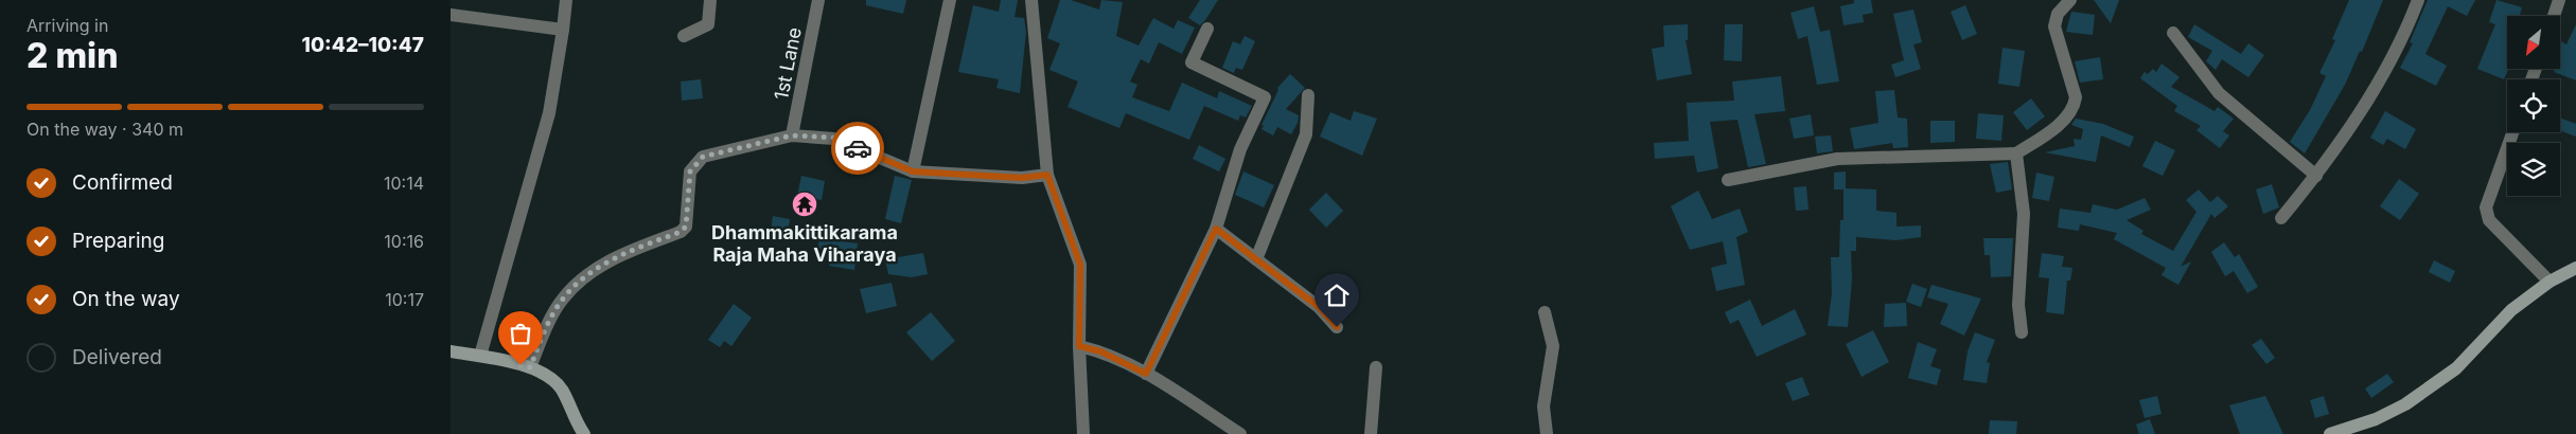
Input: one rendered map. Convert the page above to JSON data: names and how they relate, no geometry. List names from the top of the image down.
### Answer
{
  "streets": {
    "street": ["1st Lane"]
  },
  "places": {
    "temple": ["Dhammakittikarama Raja Maha Viharaya"]
  },
  "north": "bottom left",
  "page": {
    "heading": ["2 min", "Arriving in", "10:42–10:47"],
    "bar": "On the way · 340 m",
    "list": [
      ["Confirmed", "10:14"],
      ["Preparing", "10:16"],
      ["On the way", "10:17"],
      "Delivered"
    ]
  }
}
